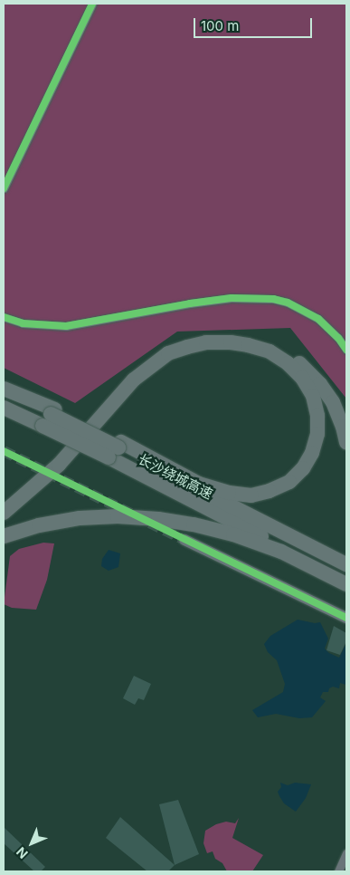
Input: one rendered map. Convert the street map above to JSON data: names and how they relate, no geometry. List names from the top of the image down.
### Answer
{
  "streets": {
    "highway": ["长沙绕城高速"]
  },
  "scale_bar": "100 m",
  "north": "bottom left"
}
